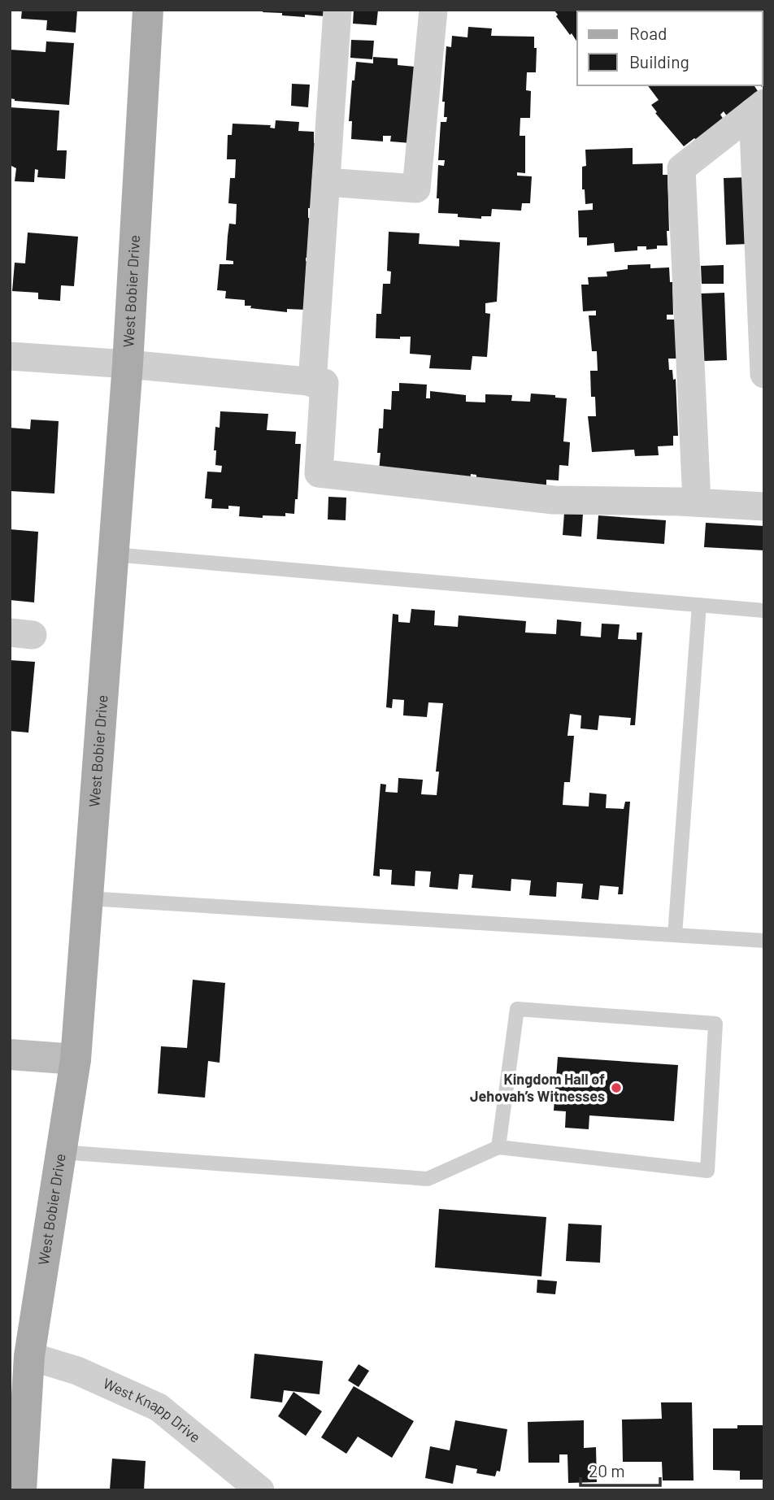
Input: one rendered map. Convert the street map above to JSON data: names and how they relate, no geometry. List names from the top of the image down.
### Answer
{
  "streets": {
    "main road": ["West Bobier Drive"],
    "street": ["West Knapp Drive"]
  },
  "crossings": [
    ["West Bobier Drive", "West Knapp Drive"]
  ],
  "places": ["Kingdom Hall of Jehovah’s Witnesses"],
  "legend": ["Road", "Building"],
  "scale_bar": "20 m"
}
